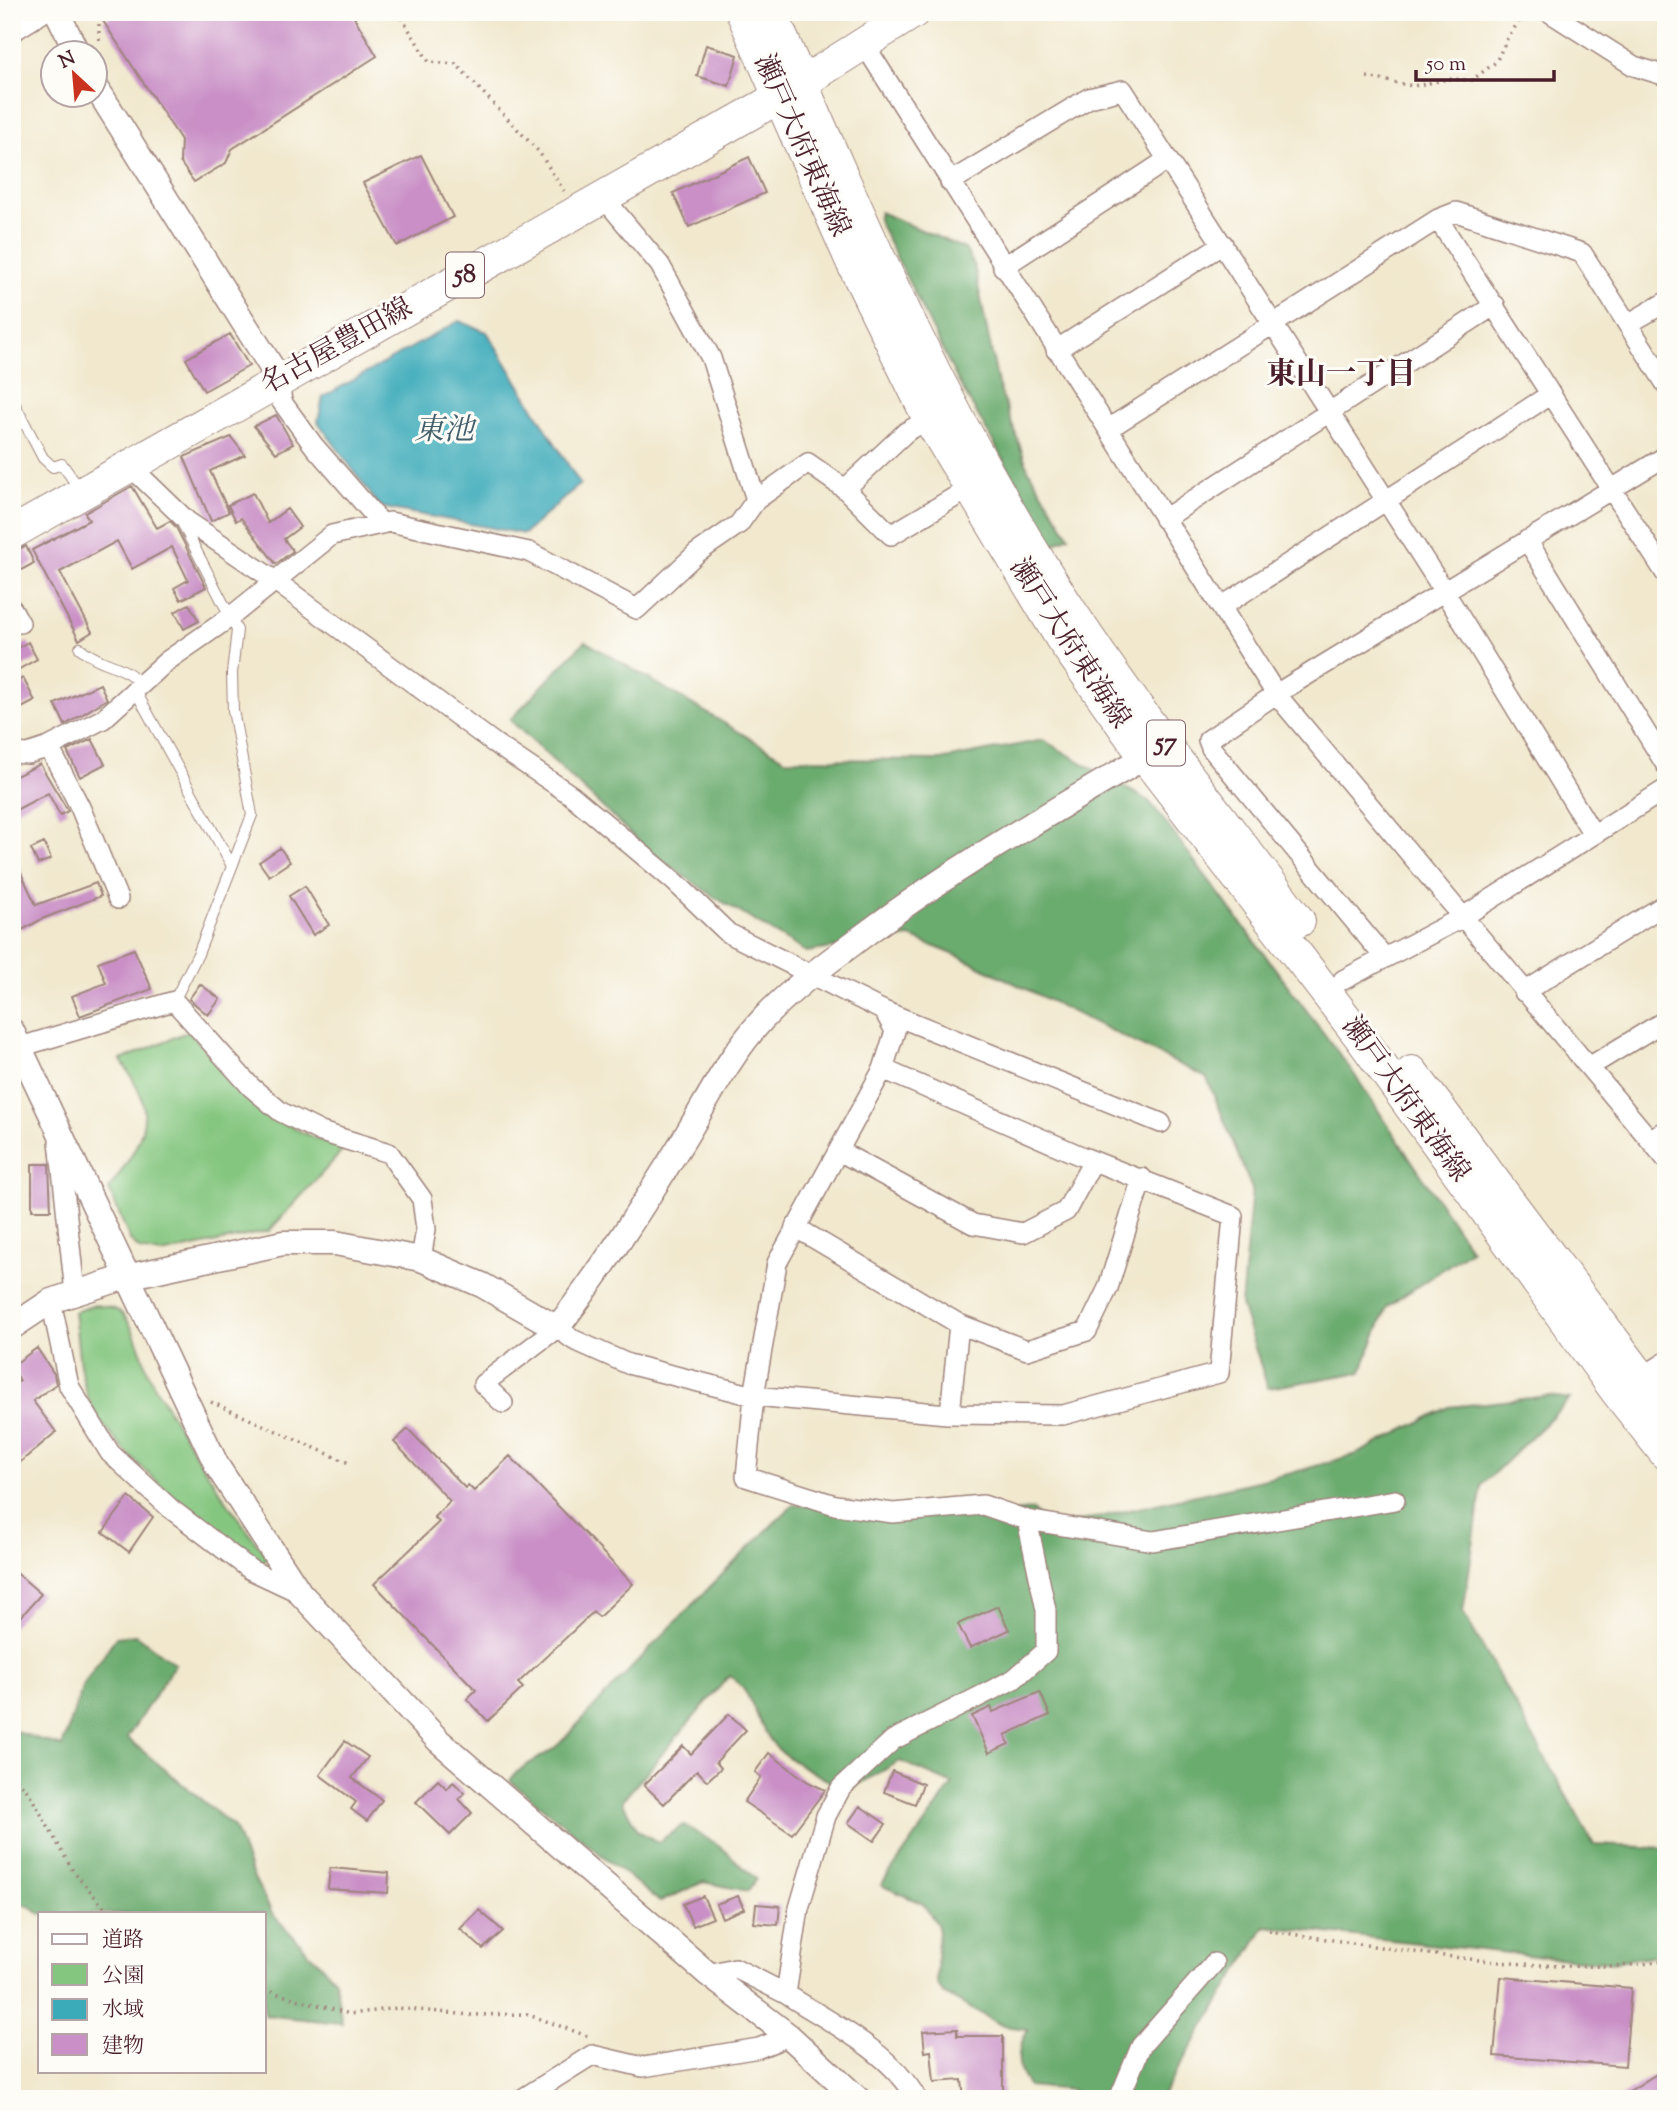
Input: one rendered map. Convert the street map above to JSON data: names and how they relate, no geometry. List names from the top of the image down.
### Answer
{
  "streets": {
    "main road": [
      "瀬戸大府東海線",
      "58",
      "名古屋豊田線",
      "57"
    ]
  },
  "crossings": [
    ["瀬戸大府東海線", "名古屋豊田線"]
  ],
  "districts": ["東山一丁目"],
  "water": ["東池"],
  "legend": [
    "道路",
    "公園",
    "水域",
    "建物"
  ],
  "scale_bar": "50 m",
  "north": "top left"
}
